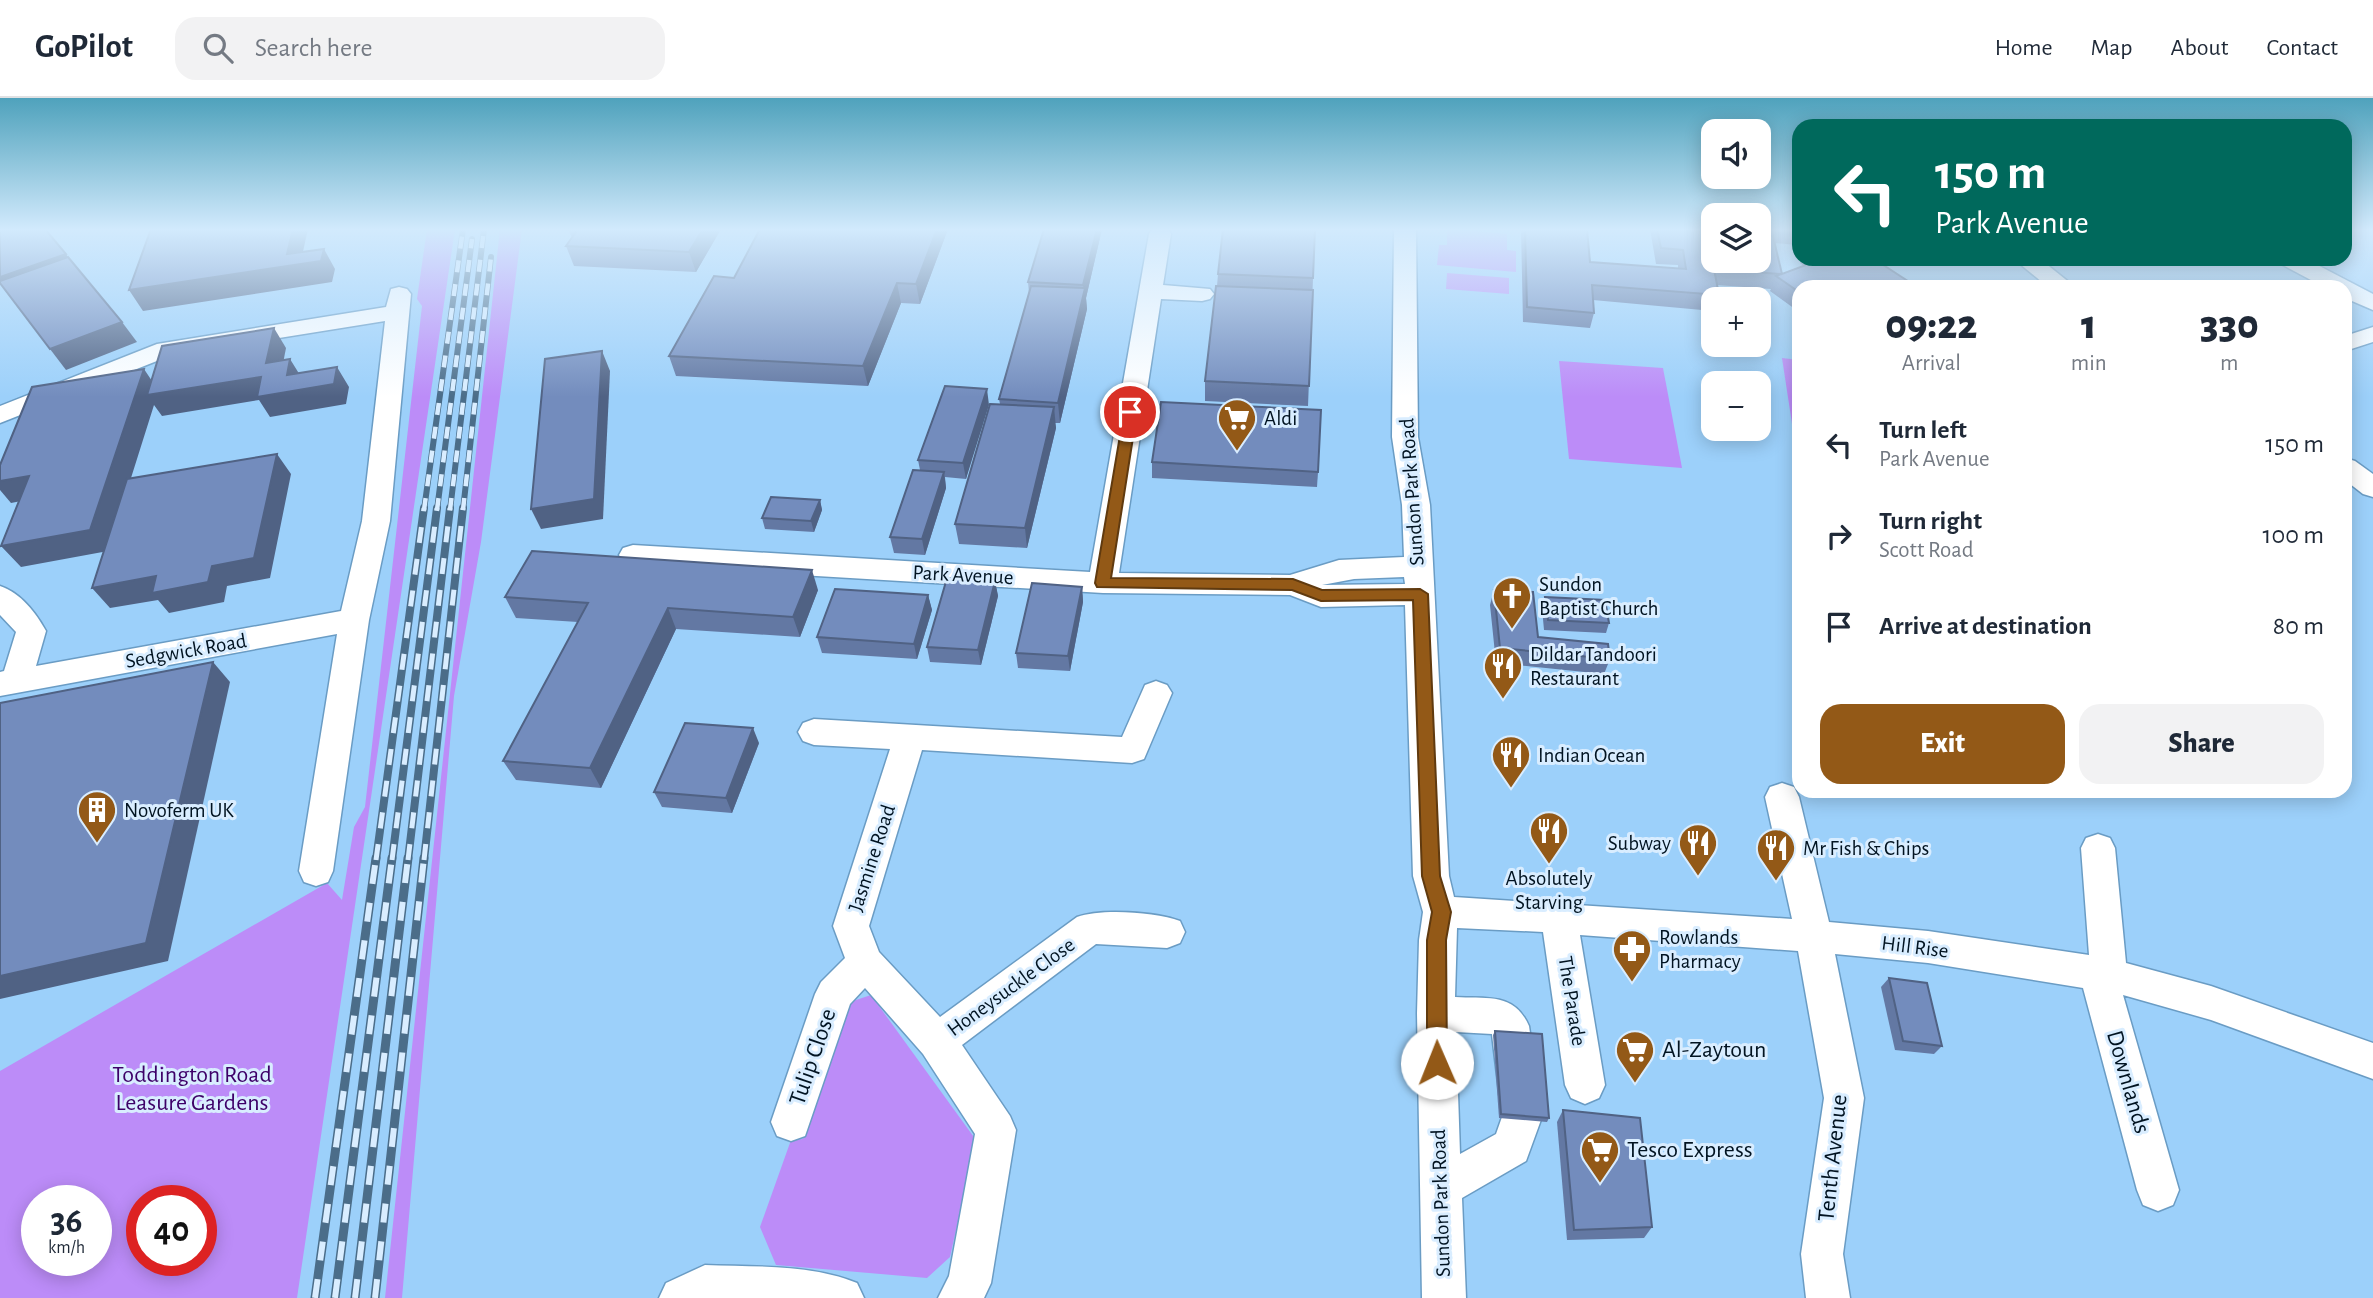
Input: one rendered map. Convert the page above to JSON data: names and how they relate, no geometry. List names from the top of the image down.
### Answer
{
  "streets": {
    "street": [
      "Sundon Park Road",
      "Park Avenue",
      "Sedgwick Road",
      "Jasmine Road",
      "Hill Rise",
      "Honeysuckle Close",
      "The Parade",
      "Tulip Close",
      "Downlands",
      "Tenth Avenue"
    ]
  },
  "crossings": [
    ["Sundon Park Road", "Park Avenue"],
    ["Sundon Park Road", "Hill Rise"],
    ["Jasmine Road", "Honeysuckle Close"],
    ["Jasmine Road", "Tulip Close"],
    ["Hill Rise", "The Parade"],
    ["Hill Rise", "Downlands"],
    ["Hill Rise", "Tenth Avenue"]
  ],
  "parks": ["Toddington Road Leasure Gardens"],
  "places": {
    "supermarket": ["Aldi", "Al-Zaytoun", "Tesco Express"],
    "church": ["Sundon Baptist Church"],
    "restaurant": [
      "Dildar Tandoori Restaurant",
      "Indian Ocean",
      "Absolutely Starving",
      "Subway",
      "Mr Fish & Chips"
    ],
    "building": ["Novoferm UK"],
    "pharmacy": ["Rowlands Pharmacy"]
  },
  "page": {
    "header": "GoPilot",
    "search": "Search here",
    "nav": [
      "Home",
      "Map",
      "About",
      "Contact"
    ],
    "map_buttons": ["+", "−"],
    "turn": ["150 m", "Park Avenue"],
    "eta": [
      "09:22",
      "Arrival",
      "1",
      "min",
      "330",
      "m"
    ],
    "list": [
      {
        "name": "Turn left",
        "note": "Park Avenue",
        "value": "150 m"
      },
      {
        "name": "Turn right",
        "note": "Scott Road",
        "value": "100 m"
      },
      {
        "name": "Arrive at destination",
        "value": "80 m"
      }
    ],
    "buttons": ["Exit", "Share"],
    "speed": "36 km/h",
    "limit": "40"
  }
}
